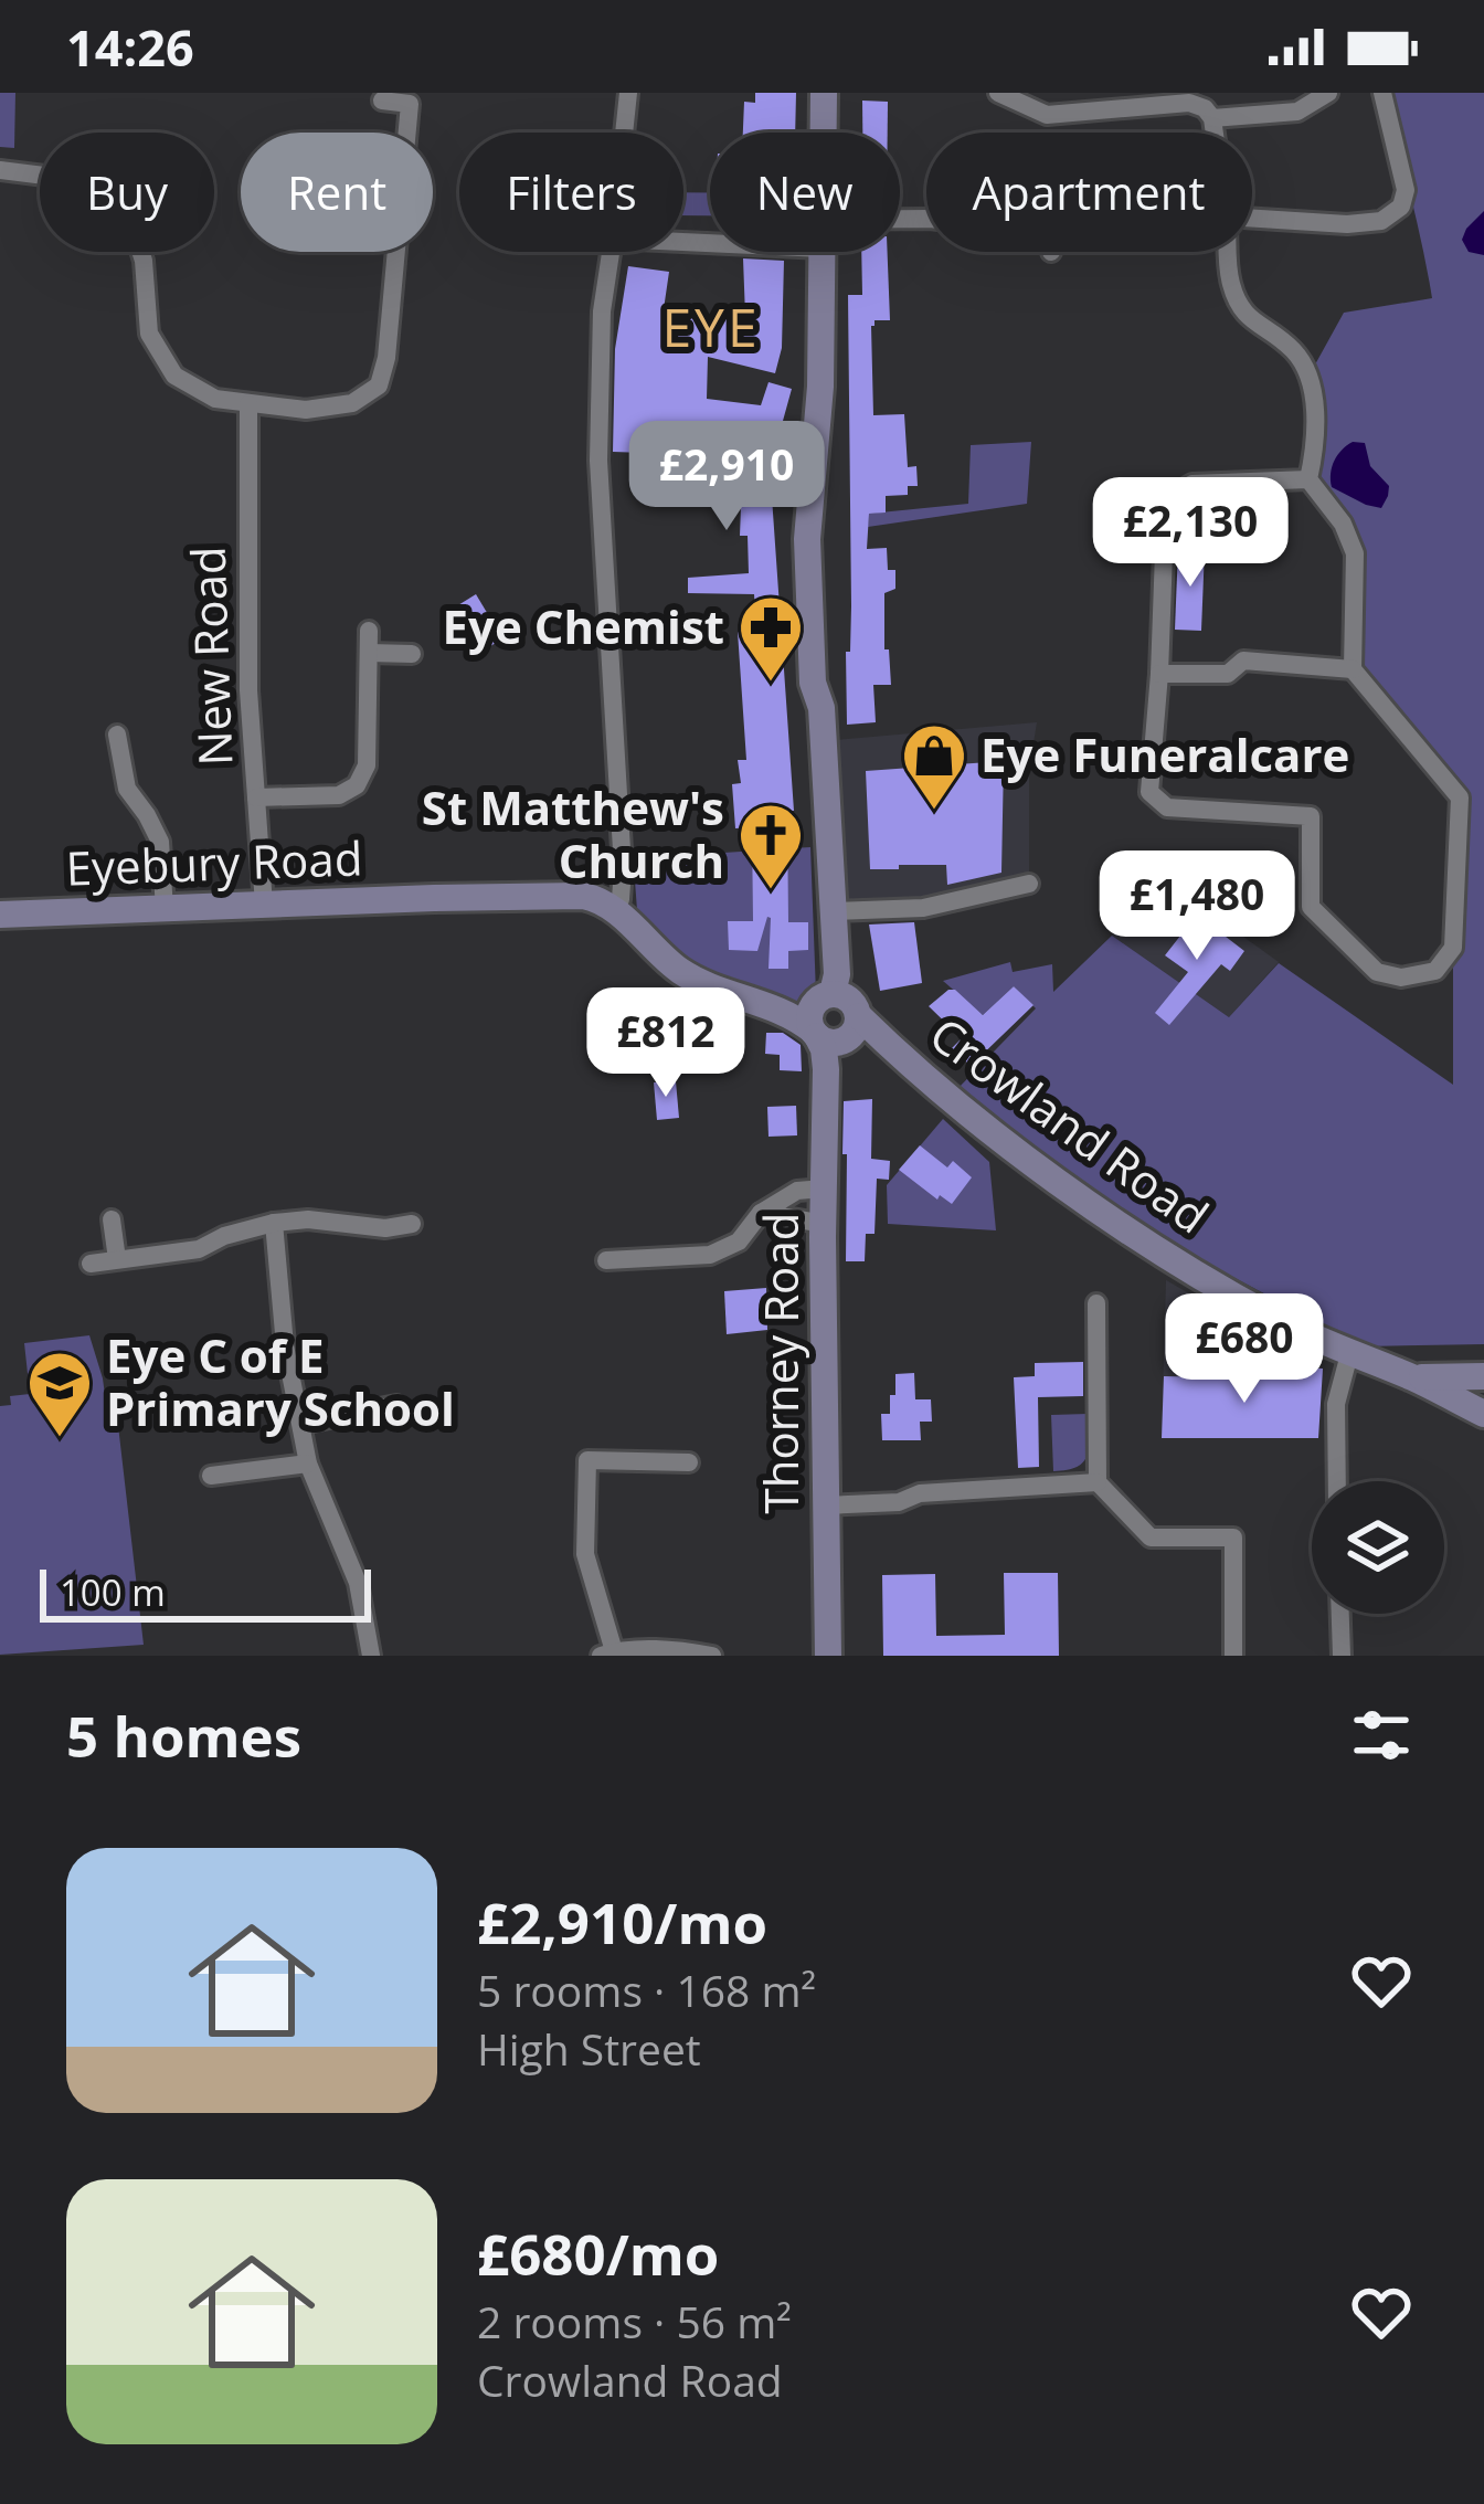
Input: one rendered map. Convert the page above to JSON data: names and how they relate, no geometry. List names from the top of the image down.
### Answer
{
  "streets": {
    "street": [
      "New Road",
      "Eyebury Road",
      "Crowland Road",
      "Thorney Road"
    ]
  },
  "crossings": [
    ["New Road", "Eyebury Road"],
    ["Crowland Road", "Thorney Road"]
  ],
  "districts": ["EYE"],
  "places": {
    "pharmacy": ["Eye Chemist"],
    "shop": ["Eye Funeralcare"],
    "church": ["St Matthew's Church"],
    "school or university": ["Eye C of E Primary School"]
  },
  "scale_bar": "100 m",
  "page": {
    "status": "14:26",
    "chip": [
      "Buy",
      "Rent",
      "Filters",
      "New",
      "Apartment"
    ],
    "price": [
      "£2,910",
      "£2,130",
      "£1,480",
      "£812",
      "£680"
    ],
    "scale": "100 m",
    "heading": "5 homes",
    "list": [
      {
        "name": "£2,910/mo",
        "note": "5 rooms · 168 m² · High Street"
      },
      {
        "name": "£680/mo",
        "note": "2 rooms · 56 m² · Crowland Road"
      }
    ]
  }
}
